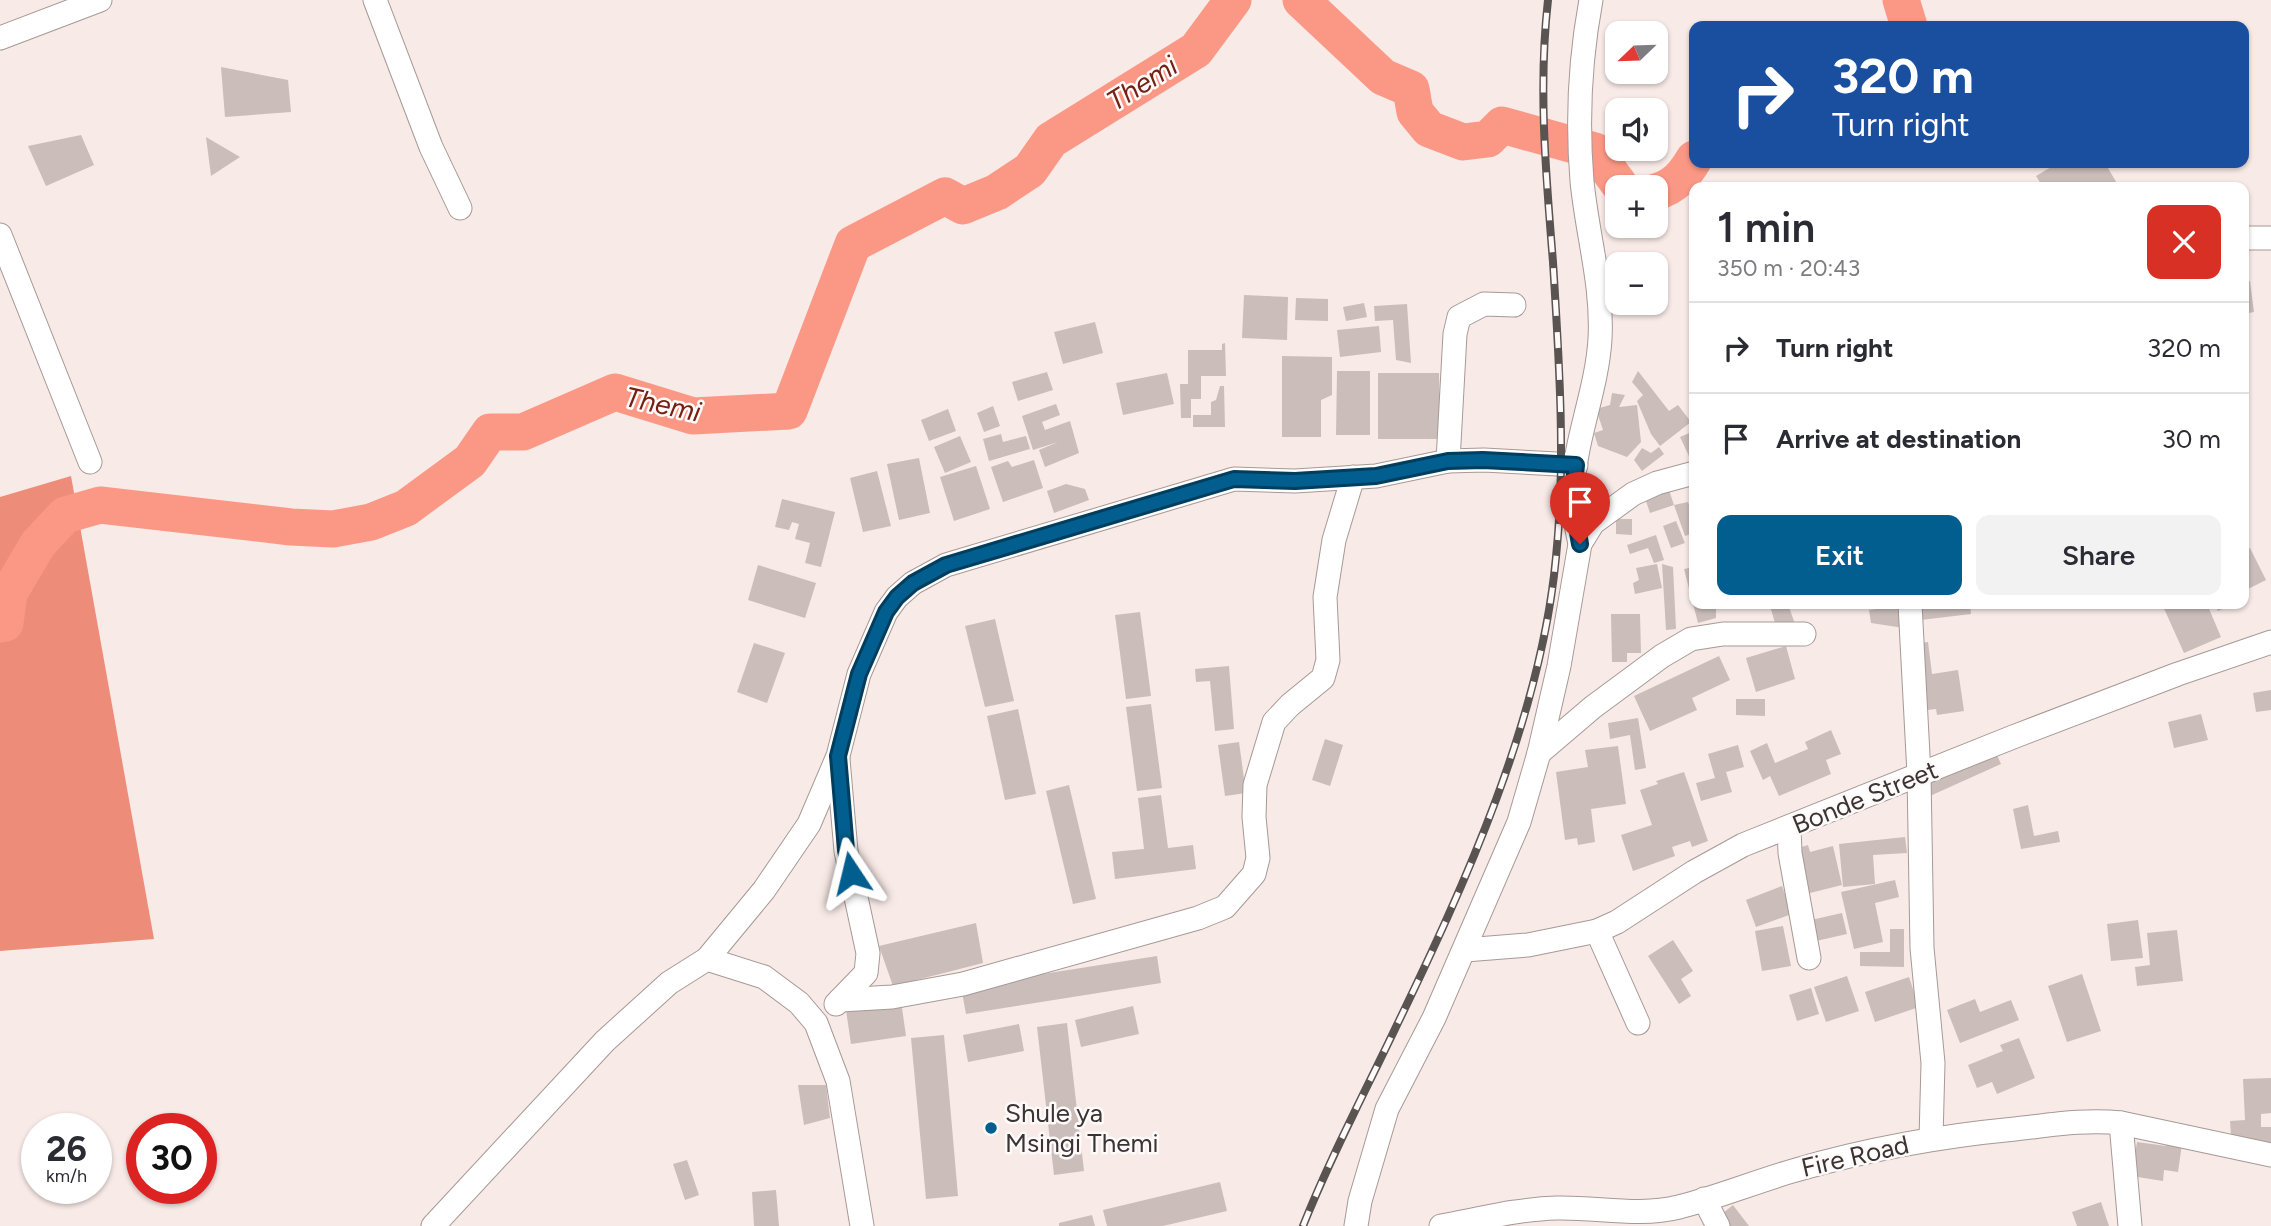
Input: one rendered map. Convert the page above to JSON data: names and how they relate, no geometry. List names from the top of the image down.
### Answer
{
  "streets": {
    "street": ["Bonde Street", "Fire Road"]
  },
  "water": ["Themi"],
  "places": ["Shule ya Msingi Themi"],
  "north": "bottom left",
  "page": {
    "map_buttons": ["+", "−"],
    "turn": ["320 m", "Turn right"],
    "heading": ["1 min", "350 m · 20:43"],
    "list": [
      {
        "name": "Turn right",
        "value": "320 m"
      },
      {
        "name": "Arrive at destination",
        "value": "30 m"
      }
    ],
    "buttons": ["Exit", "Share"],
    "speed": "26 km/h",
    "limit": "30"
  }
}
